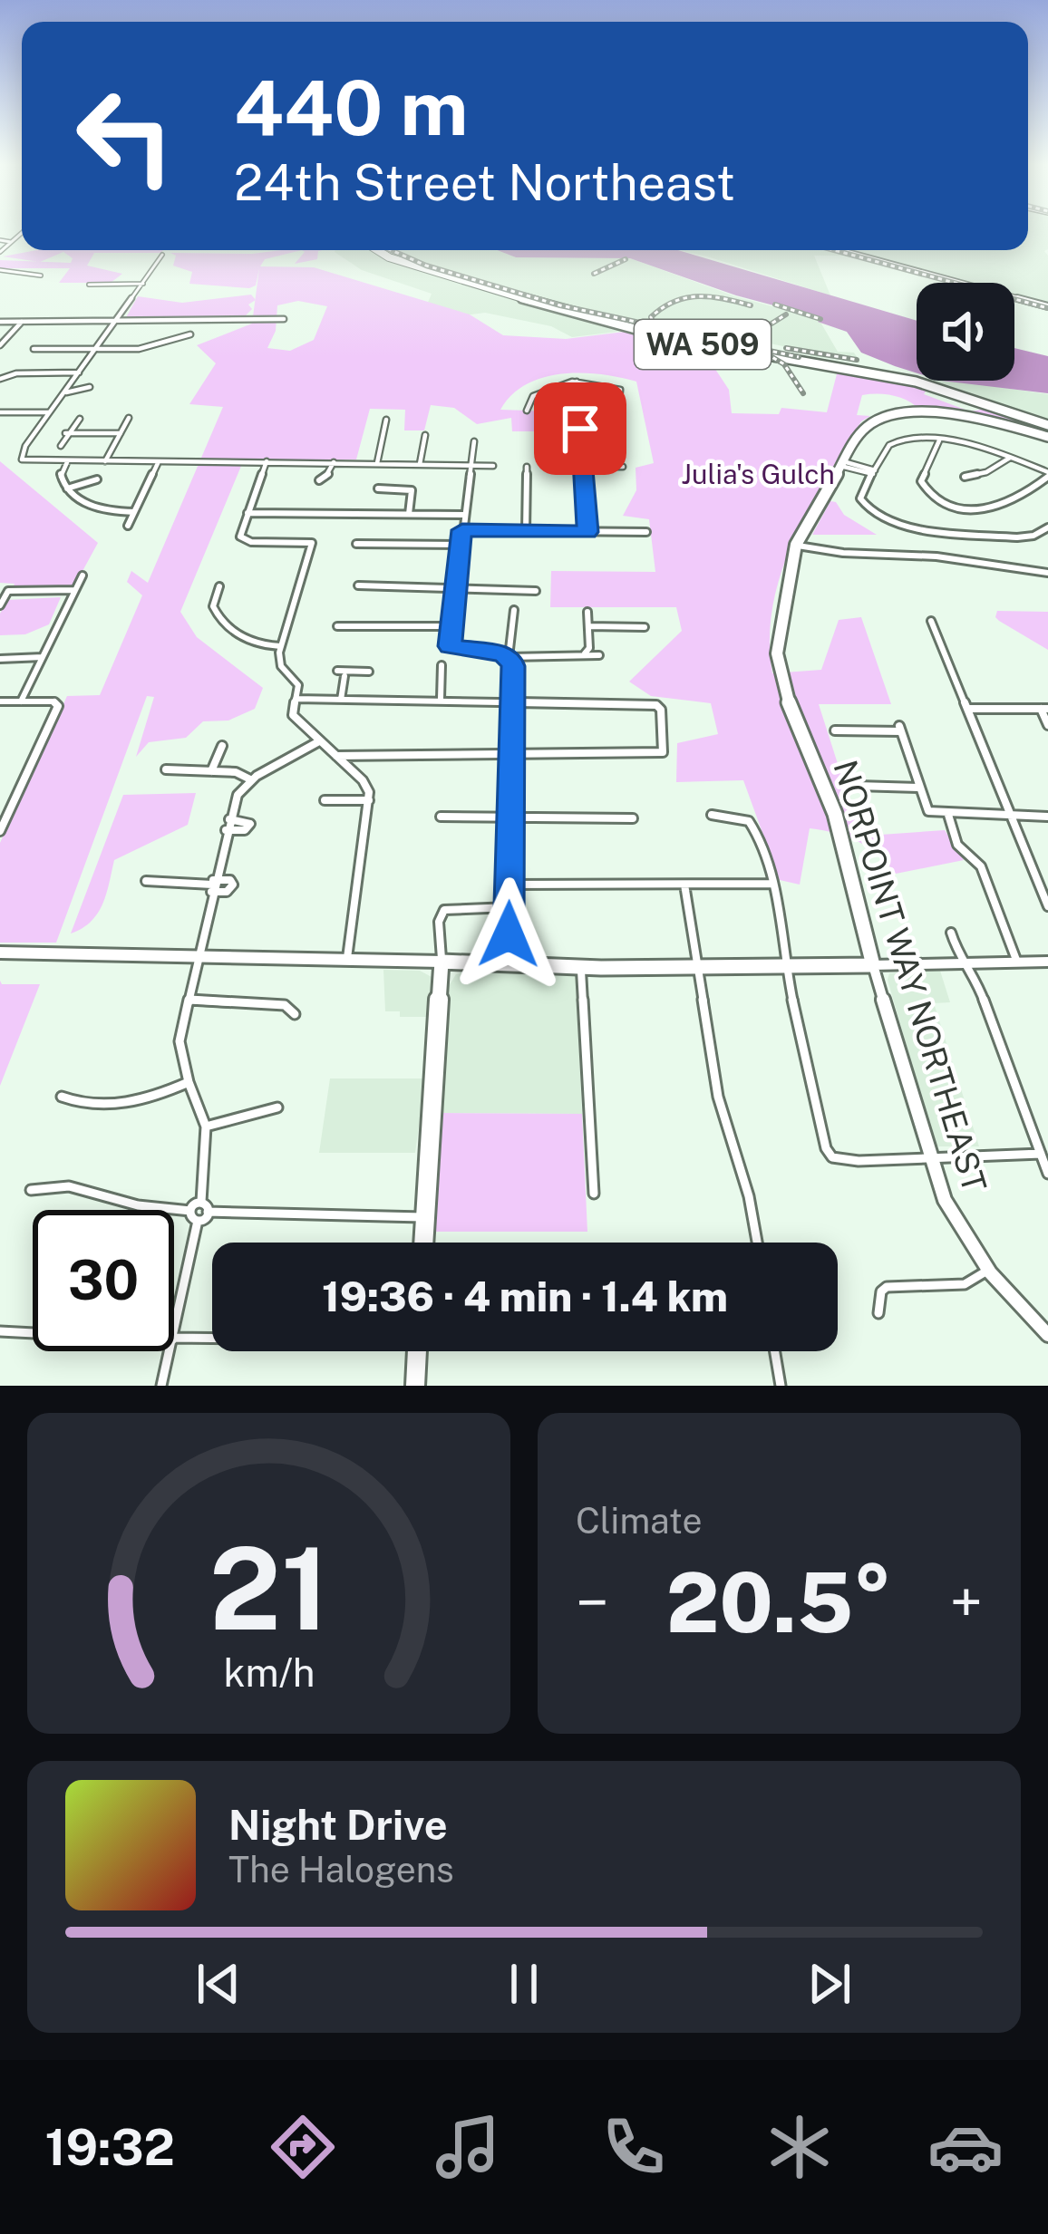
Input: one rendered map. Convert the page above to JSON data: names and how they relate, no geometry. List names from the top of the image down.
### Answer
{
  "streets": {
    "main road": ["WA 509", "NORPOINT WAY NORTHEAST"]
  },
  "parks": ["Julia's Gulch"],
  "page": {
    "turn": ["440 m", "24th Street Northeast"],
    "limit": "30",
    "trip": "19:36 · 4 min · 1.4 km",
    "tile": "Climate",
    "heat": ["−", "20.5°", "+"],
    "song": ["Night Drive", "The Halogens"],
    "tabs": "19:32",
    "gauge": ["21", "km/h"]
  }
}
